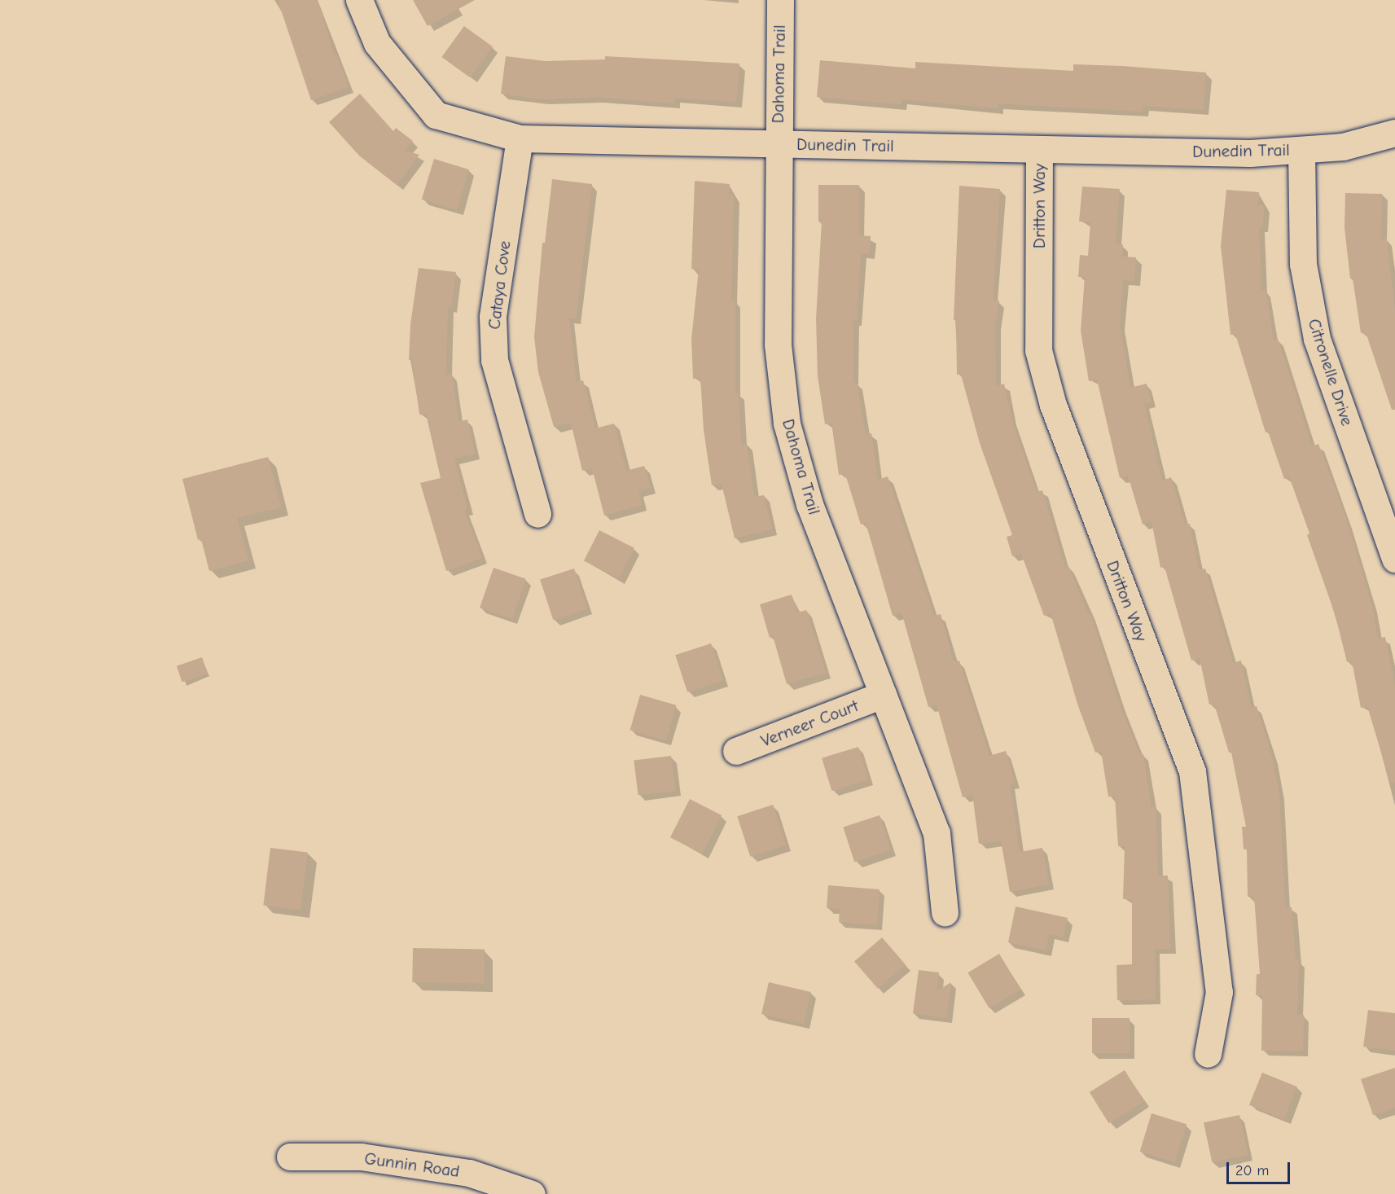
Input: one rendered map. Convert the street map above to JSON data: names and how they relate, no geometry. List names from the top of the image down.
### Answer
{
  "streets": {
    "street": [
      "Dahoma Trail",
      "Dunedin Trail",
      "Dritton Way",
      "Cataya Cove",
      "Citronelle Drive",
      "Verneer Court",
      "Gunnin Road"
    ]
  },
  "crossings": [
    ["Dahoma Trail", "Dunedin Trail"],
    ["Dahoma Trail", "Verneer Court"],
    ["Dunedin Trail", "Dritton Way"],
    ["Dunedin Trail", "Cataya Cove"],
    ["Dunedin Trail", "Citronelle Drive"]
  ],
  "scale_bar": "20 m"
}
